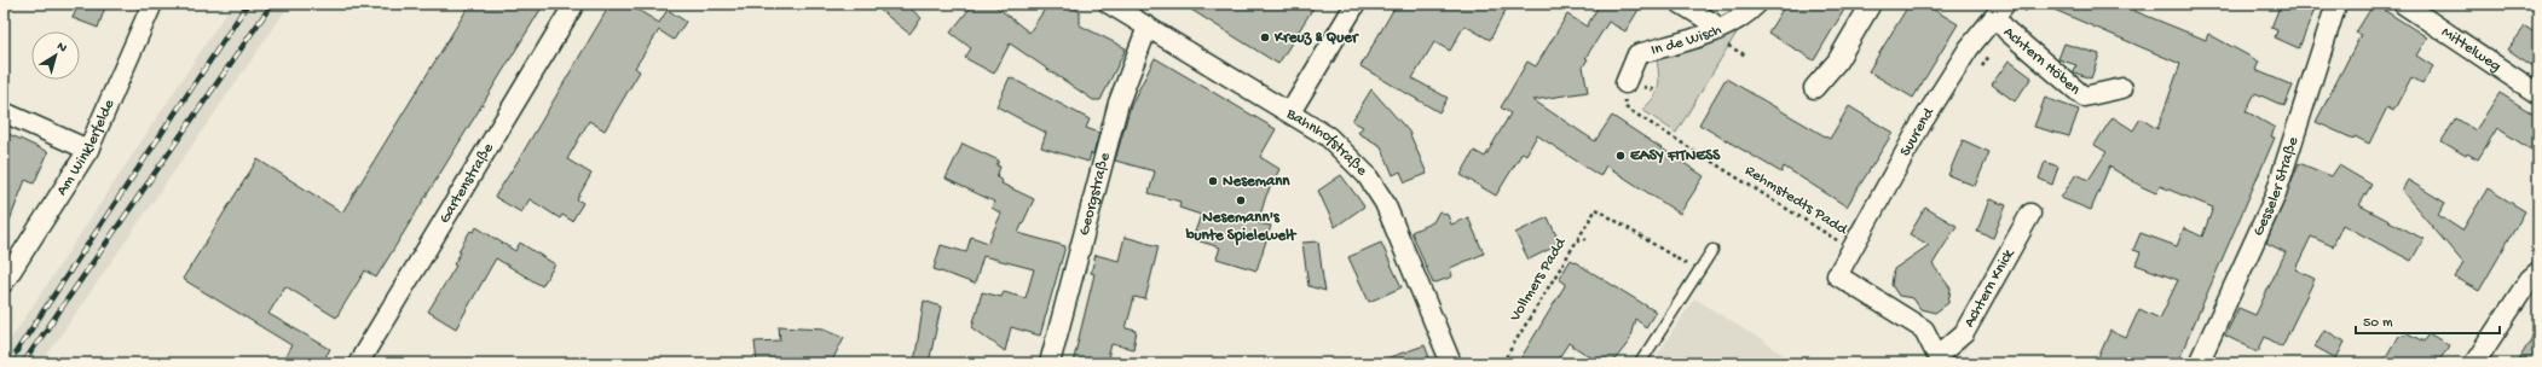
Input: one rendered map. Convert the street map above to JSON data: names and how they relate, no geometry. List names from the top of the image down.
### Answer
{
  "streets": {
    "street": [
      "In de Wisch",
      "Mittelweg",
      "Achtern Höben",
      "Suurend",
      "Bahnhofstraße",
      "Am Winklerfelde",
      "Gartenstraße",
      "Gesseler Straße",
      "Georgstraße",
      "Achtern Knick"
    ],
    "path": ["Rehmstedts Padd", "Vollmers Padd"]
  },
  "crossings": [
    ["In de Wisch", "Rehmstedts Padd"],
    ["Achtern Höben", "Suurend"],
    ["Suurend", "Rehmstedts Padd"],
    ["Suurend", "Achtern Knick"],
    ["Bahnhofstraße", "Georgstraße"]
  ],
  "places": [
    "Kreuz & Quer",
    "EASY FITNESS",
    "Nesemann",
    "Nesemann's bunte Spielewelt"
  ],
  "scale_bar": "50 m",
  "north": "top right"
}
